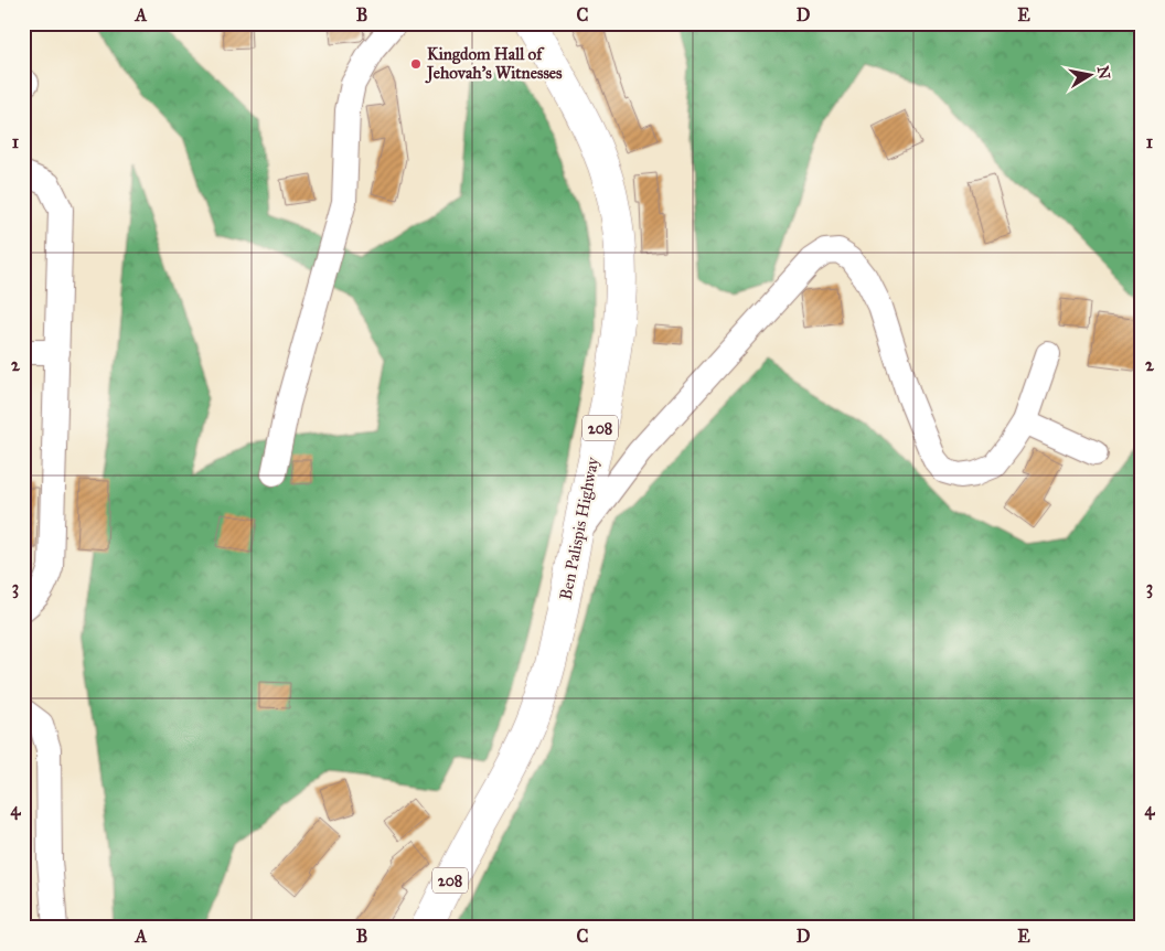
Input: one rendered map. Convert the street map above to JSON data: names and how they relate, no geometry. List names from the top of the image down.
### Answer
{
  "streets": {
    "main road": ["208", "Ben Palispis Highway"]
  },
  "places": ["Kingdom Hall of Jehovah's Witnesses"],
  "north": "right",
  "grid": {
    "columns": [
      "A",
      "B",
      "C",
      "D",
      "E"
    ],
    "rows": [
      "1",
      "2",
      "3",
      "4"
    ]
  }
}
